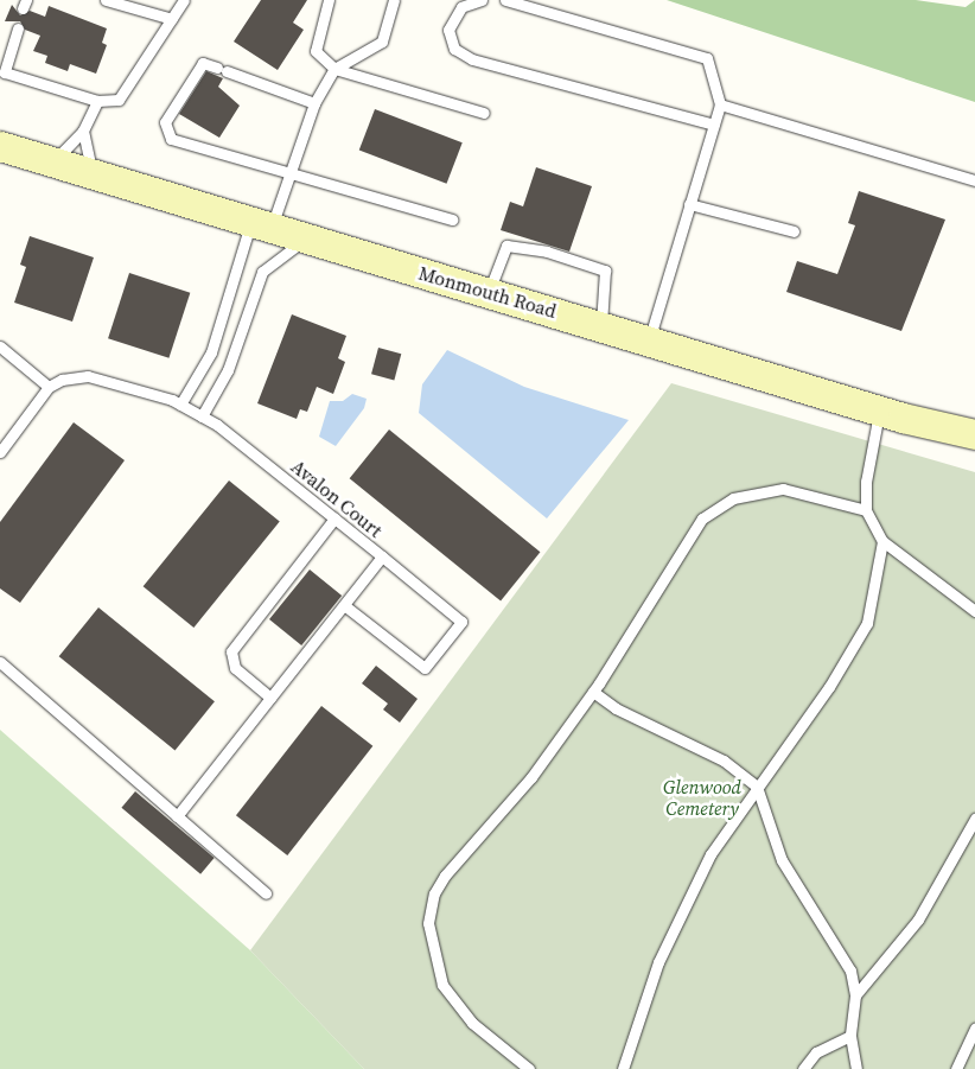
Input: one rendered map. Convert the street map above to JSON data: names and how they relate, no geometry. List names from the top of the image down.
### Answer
{
  "streets": {
    "main road": ["Monmouth Road"],
    "lane": ["Avalon Court"]
  },
  "parks": ["Glenwood Cemetery"]
}
